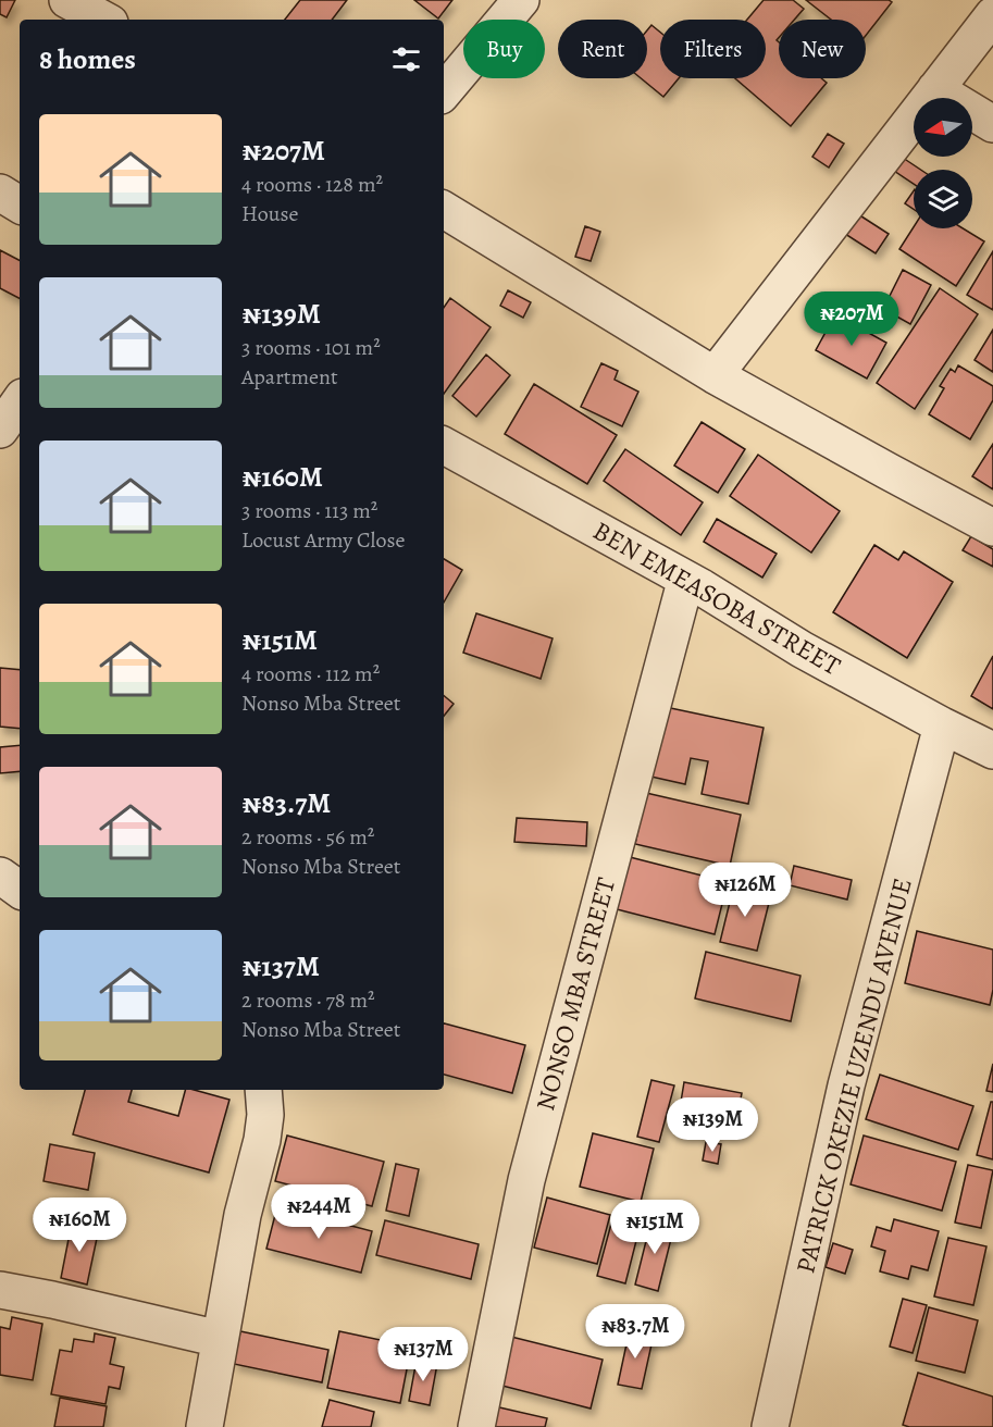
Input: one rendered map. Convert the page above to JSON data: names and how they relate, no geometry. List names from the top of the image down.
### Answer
{
  "streets": {
    "street": ["BEN EMEASOBA STREET", "NONSO MBA STREET", "PATRICK OKEZIE UZENDU AVENUE"]
  },
  "crossings": [
    ["BEN EMEASOBA STREET", "NONSO MBA STREET"],
    ["BEN EMEASOBA STREET", "PATRICK OKEZIE UZENDU AVENUE"]
  ],
  "north": "left",
  "page": {
    "chip": [
      "Buy",
      "Rent",
      "Filters",
      "New"
    ],
    "heading": "8 homes",
    "list": [
      {
        "name": "₦207M",
        "note": "4 rooms · 128 m² · House"
      },
      {
        "name": "₦139M",
        "note": "3 rooms · 101 m² · Apartment"
      },
      {
        "name": "₦160M",
        "note": "3 rooms · 113 m² · Locust Army Close"
      },
      {
        "name": "₦151M",
        "note": "4 rooms · 112 m² · Nonso Mba Street"
      },
      {
        "name": "₦83.7M",
        "note": "2 rooms · 56 m² · Nonso Mba Street"
      },
      {
        "name": "₦137M",
        "note": "2 rooms · 78 m² · Nonso Mba Street"
      }
    ],
    "price": [
      "₦207M",
      "₦126M",
      "₦139M",
      "₦244M",
      "₦160M",
      "₦151M",
      "₦83.7M",
      "₦137M"
    ]
  }
}
